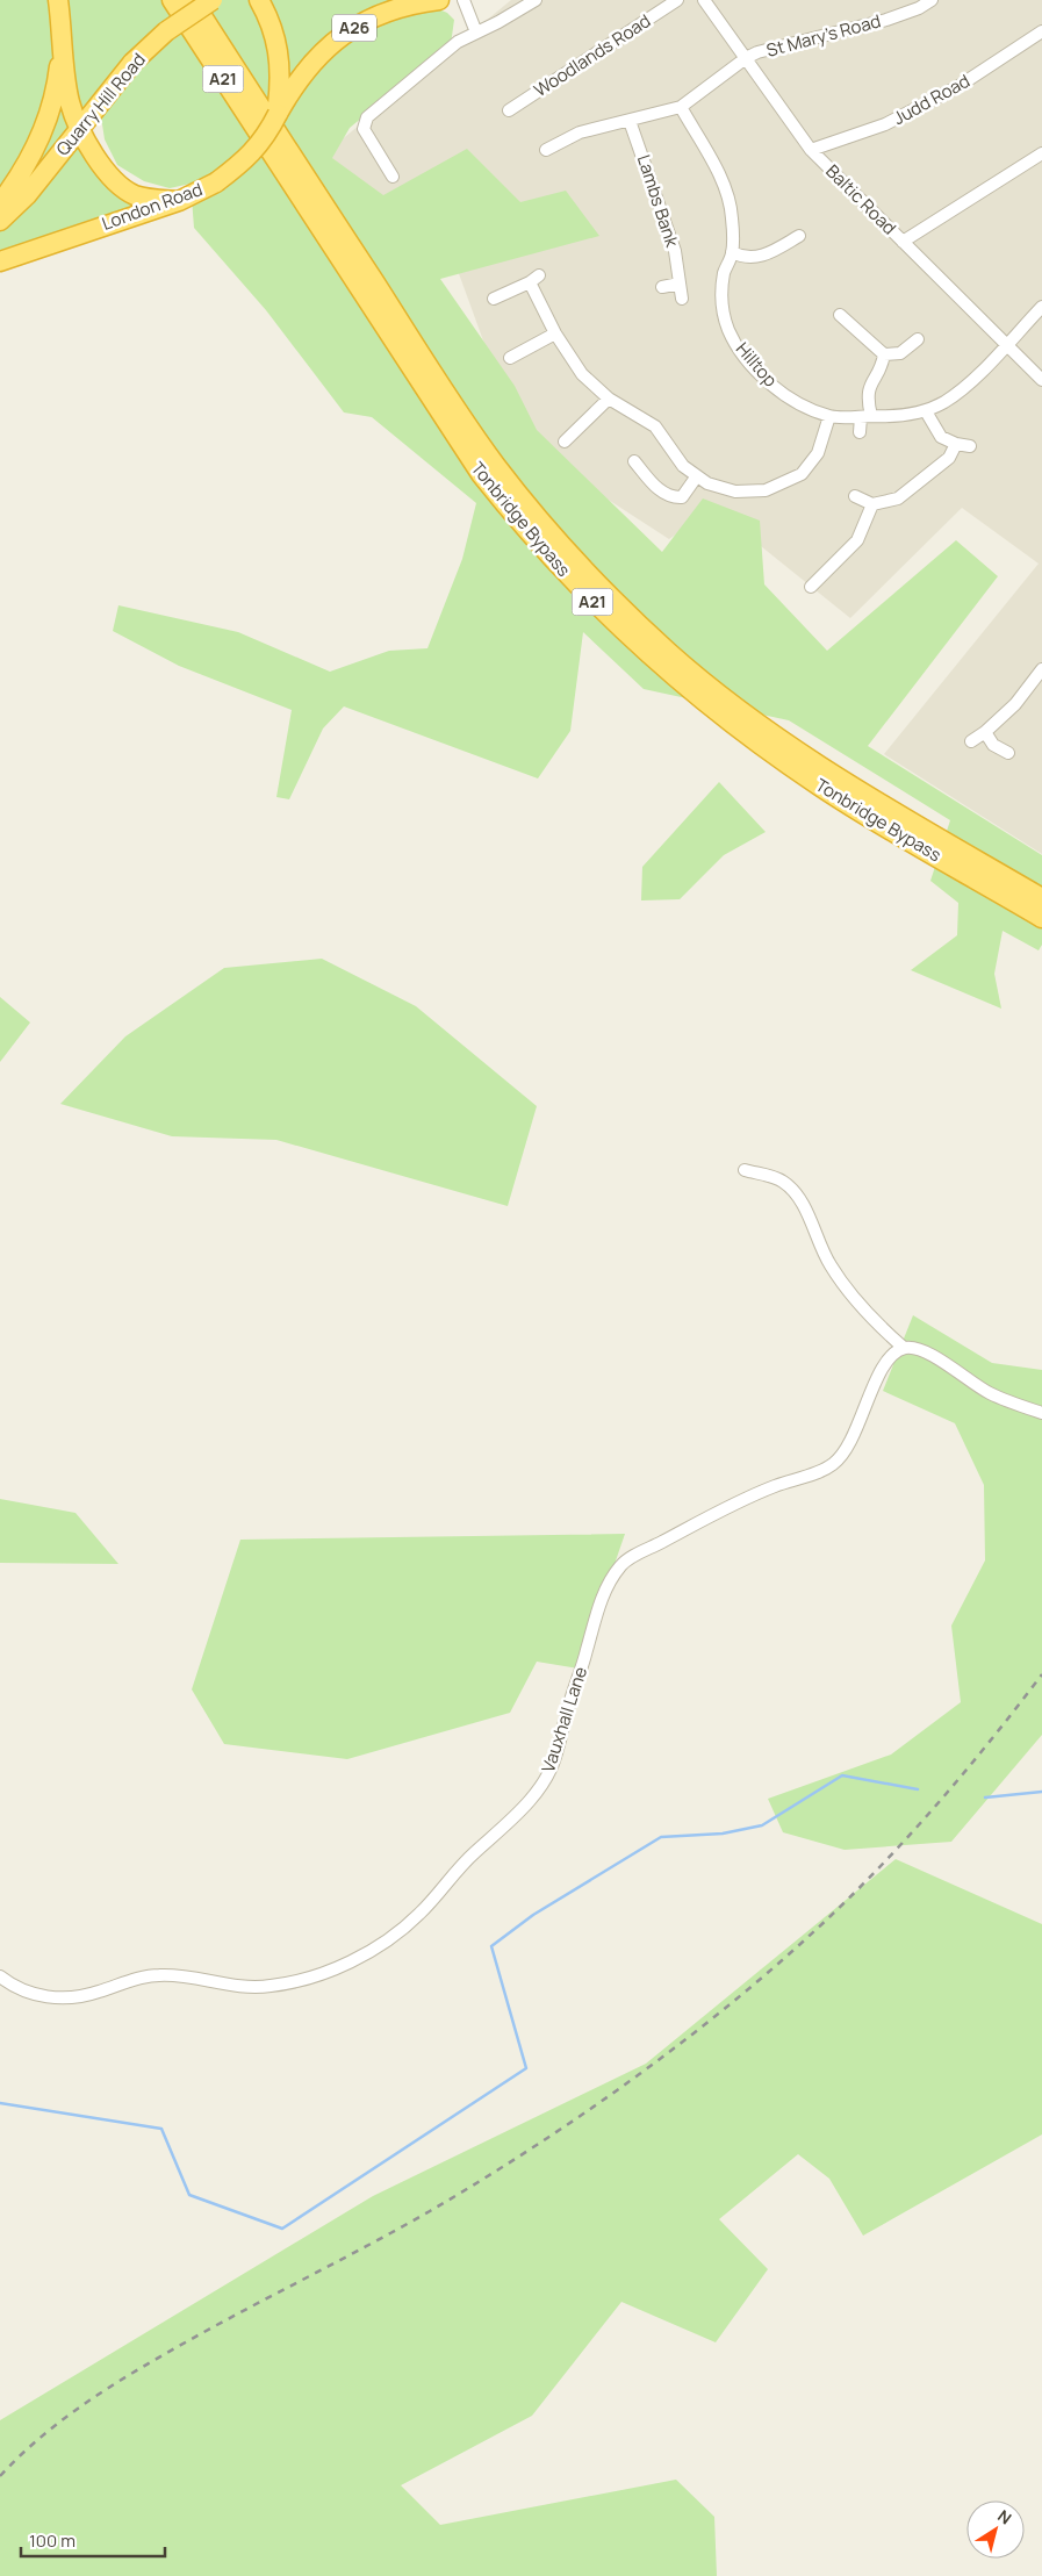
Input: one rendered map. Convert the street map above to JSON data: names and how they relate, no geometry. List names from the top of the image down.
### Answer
{
  "streets": {
    "highway": [
      "A26",
      "A21",
      "Quarry Hill Road",
      "London Road",
      "Tonbridge Bypass"
    ],
    "street": [
      "St Mary's Road",
      "Woodlands Road",
      "Judd Road",
      "Baltic Road",
      "Lambs Bank",
      "Hilltop",
      "Vauxhall Lane"
    ]
  },
  "crossings": [
    ["A26", "London Road"],
    ["St Mary's Road", "Baltic Road"],
    ["Judd Road", "Baltic Road"],
    ["Baltic Road", "Hilltop"]
  ],
  "scale_bar": "100 m",
  "north": "top right"
}
